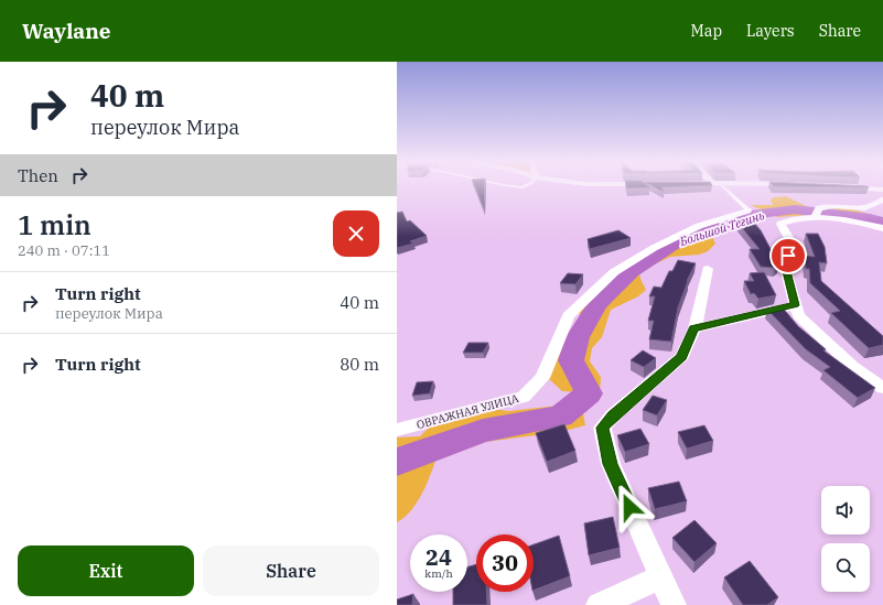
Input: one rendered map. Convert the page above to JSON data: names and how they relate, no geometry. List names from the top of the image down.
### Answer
{
  "streets": {
    "street": ["ОВРАЖНАЯ УЛИЦА"]
  },
  "water": ["Большой Тегинь"],
  "page": {
    "header": "Waylane",
    "nav": ["Map", "Layers", "Share"],
    "turn": ["40 m", "переулок Мира"],
    "then": "Then",
    "heading": ["1 min", "240 m · 07:11"],
    "list": [
      {
        "name": "Turn right",
        "note": "переулок Мира",
        "value": "40 m"
      },
      {
        "name": "Turn right",
        "value": "80 m"
      }
    ],
    "speed": "24 km/h",
    "limit": "30",
    "buttons": ["Exit", "Share"]
  }
}
